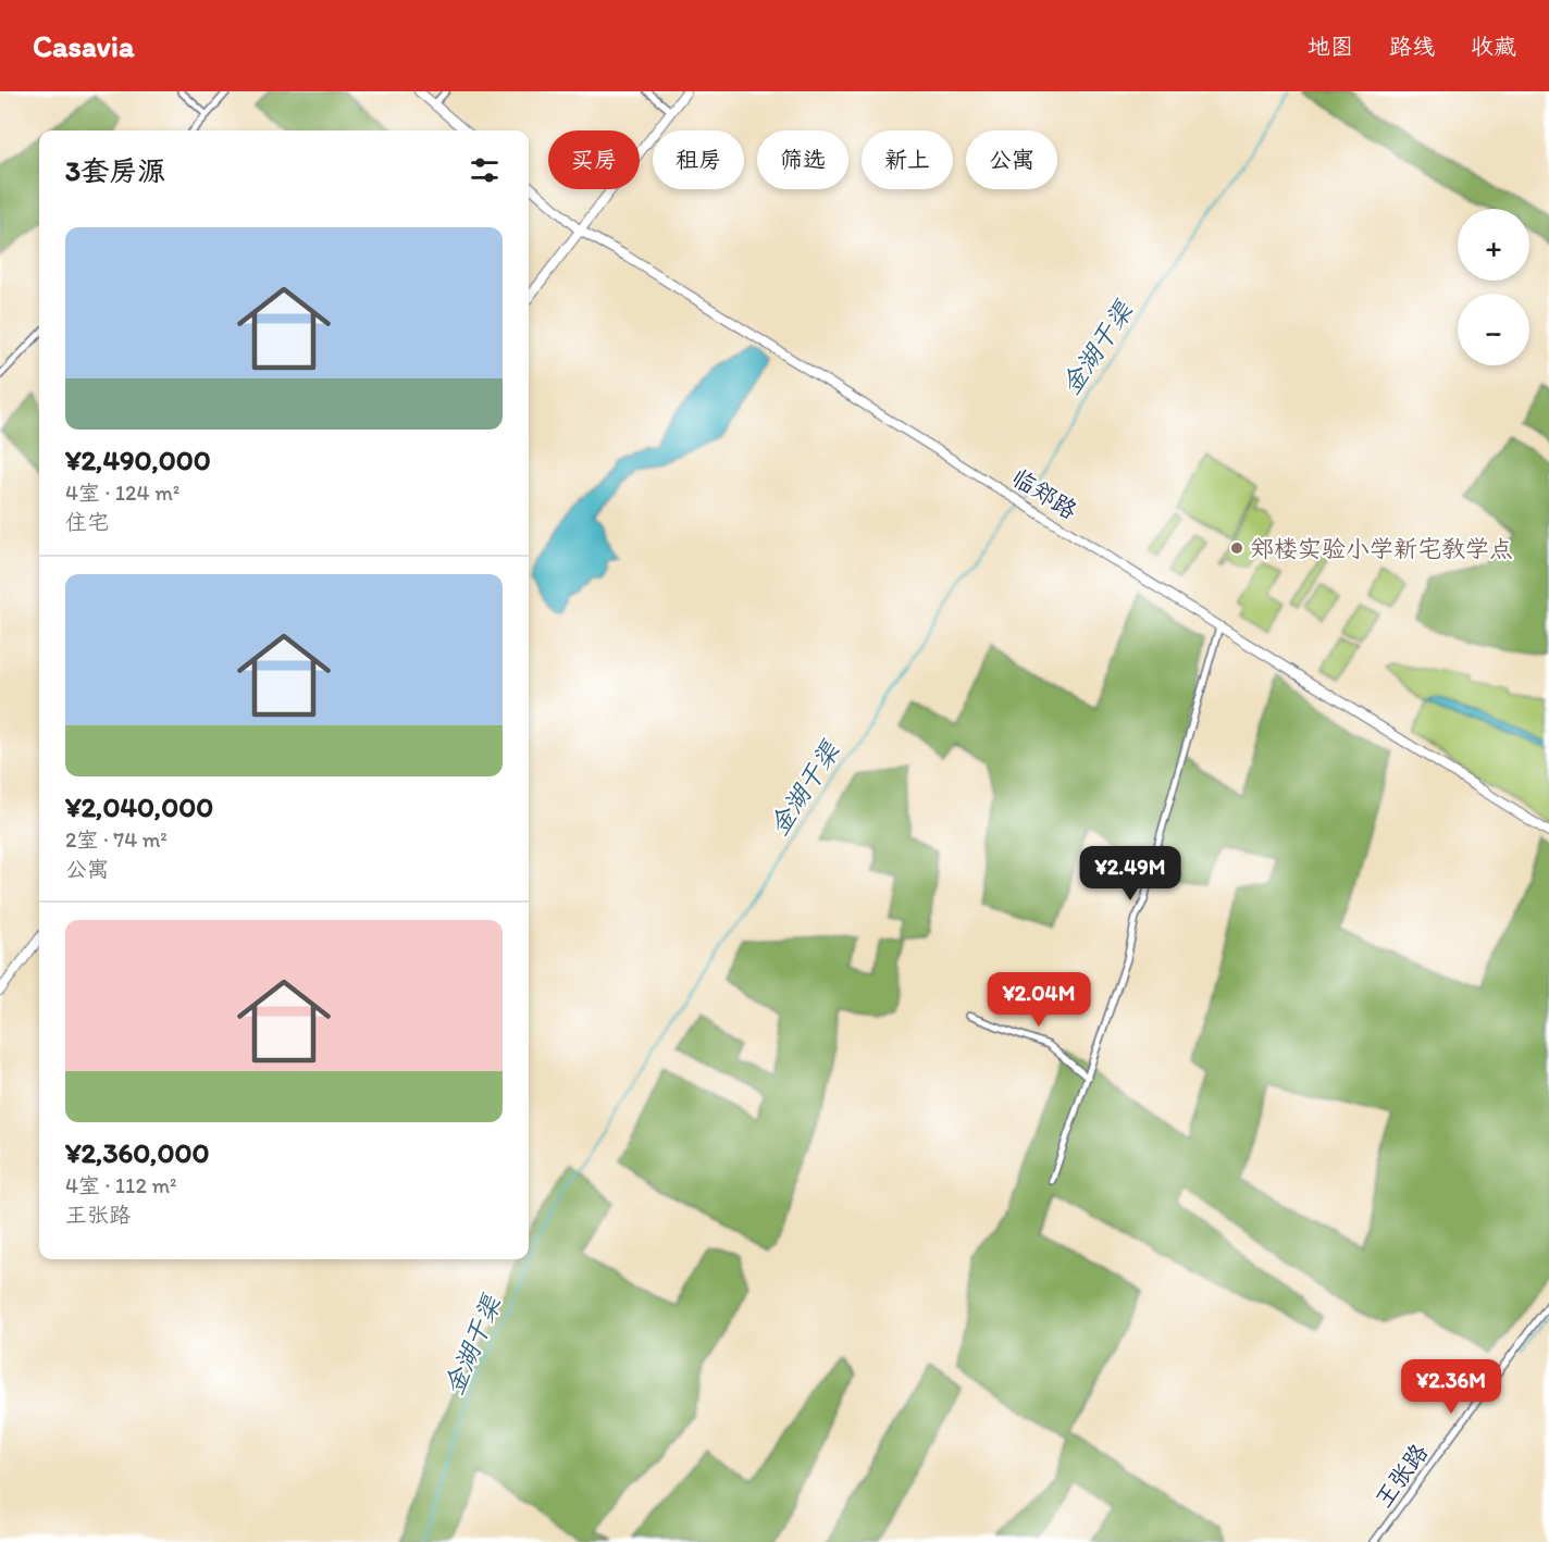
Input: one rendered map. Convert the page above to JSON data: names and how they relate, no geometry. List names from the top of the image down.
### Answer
{
  "streets": {
    "main road": ["临郑路"],
    "street": ["王张路"]
  },
  "water": ["金湖干渠"],
  "places": ["郑楼实验小学新宅教学点"],
  "page": {
    "header": "Casavia",
    "nav": ["地图", "路线", "收藏"],
    "chip": [
      "买房",
      "租房",
      "筛选",
      "新上",
      "公寓"
    ],
    "heading": "3套房源",
    "map_buttons": ["+", "−"],
    "list": [
      {
        "name": "¥2,490,000",
        "note": "4室 · 124 m² · 住宅"
      },
      {
        "name": "¥2,040,000",
        "note": "2室 · 74 m² · 公寓"
      },
      {
        "name": "¥2,360,000",
        "note": "4室 · 112 m² · 王张路"
      }
    ],
    "price": ["¥2.49M", "¥2.04M", "¥2.36M"]
  }
}
